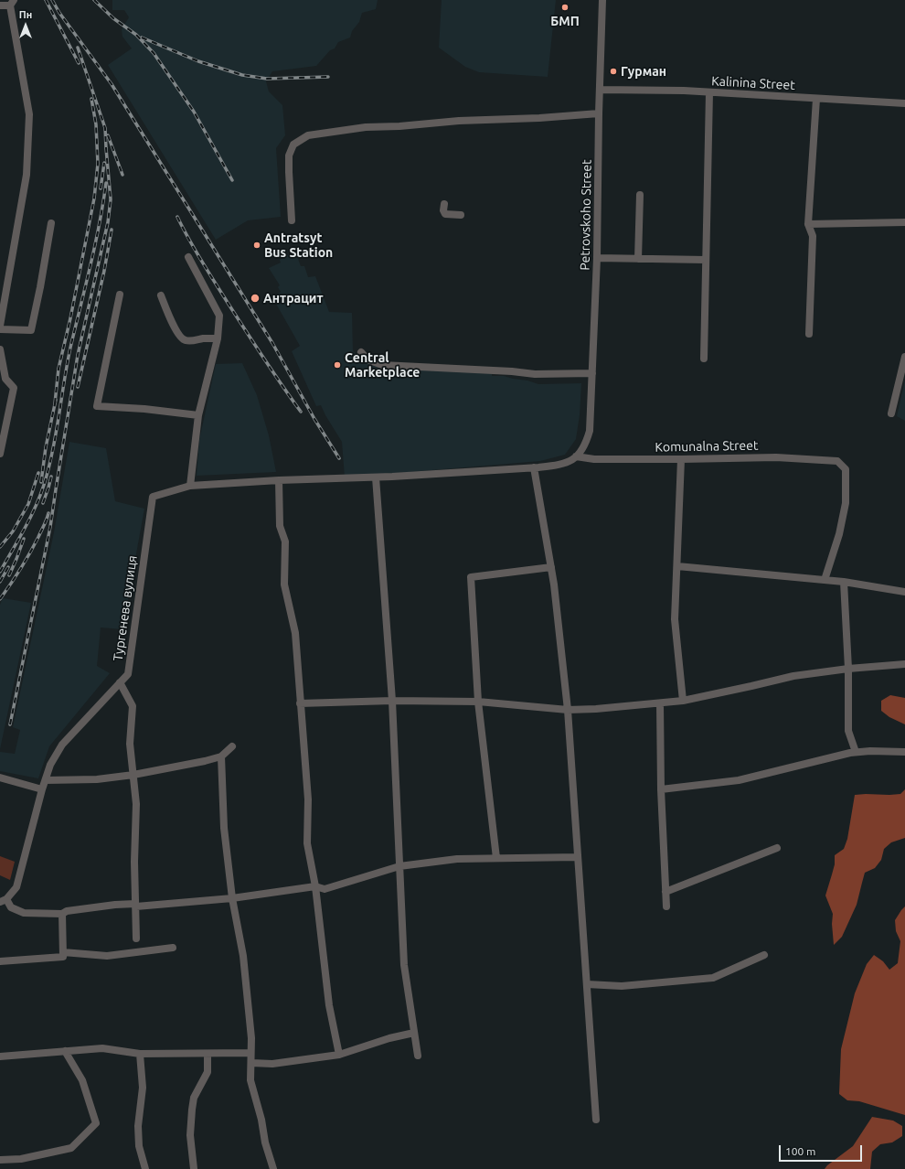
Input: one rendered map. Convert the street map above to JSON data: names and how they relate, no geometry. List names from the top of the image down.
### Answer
{
  "streets": {
    "street": [
      "Kalinina Street",
      "Petrovskoho Street",
      "Komunalna Street",
      "Тургенева вулиця"
    ]
  },
  "crossings": [
    ["Kalinina Street", "Petrovskoho Street"],
    ["Petrovskoho Street", "Komunalna Street"]
  ],
  "places": [
    "БМП",
    "Гурман",
    "Antratsyt Bus Station",
    "Антрацит",
    "Central Marketplace"
  ],
  "scale_bar": "100 m",
  "north": "top"
}
